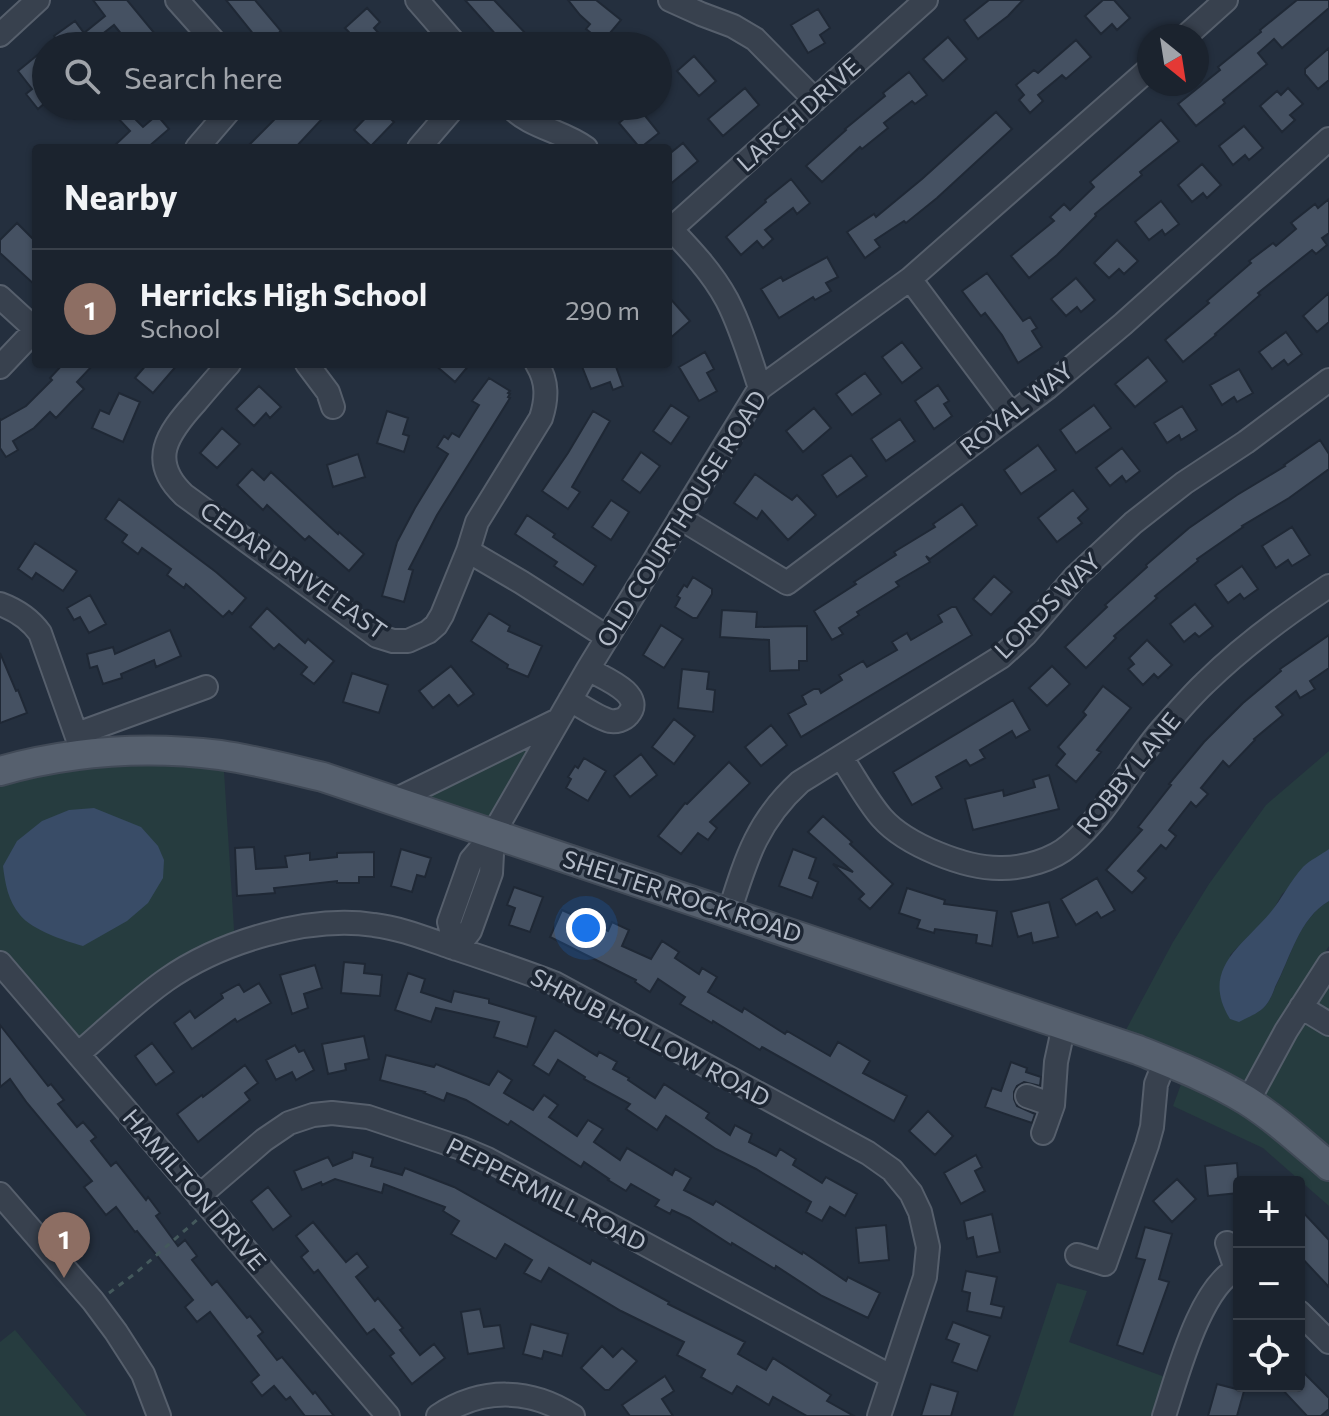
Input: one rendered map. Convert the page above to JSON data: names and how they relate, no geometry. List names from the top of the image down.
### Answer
{
  "streets": {
    "main road": ["SHELTER ROCK ROAD"],
    "street": [
      "LARCH DRIVE",
      "ROYAL WAY",
      "OLD COURTHOUSE ROAD",
      "CEDAR DRIVE EAST",
      "LORDS WAY",
      "ROBBY LANE",
      "SHRUB HOLLOW ROAD",
      "HAMILTON DRIVE",
      "PEPPERMILL ROAD"
    ]
  },
  "crossings": [
    ["ROYAL WAY", "OLD COURTHOUSE ROAD"],
    ["OLD COURTHOUSE ROAD", "SHELTER ROCK ROAD"],
    ["OLD COURTHOUSE ROAD", "SHRUB HOLLOW ROAD"],
    ["LORDS WAY", "ROBBY LANE"],
    ["LORDS WAY", "SHELTER ROCK ROAD"],
    ["SHRUB HOLLOW ROAD", "HAMILTON DRIVE"],
    ["SHRUB HOLLOW ROAD", "PEPPERMILL ROAD"],
    ["HAMILTON DRIVE", "PEPPERMILL ROAD"]
  ],
  "north": "bottom right",
  "page": {
    "search": "Search here",
    "heading": "Nearby",
    "list": [
      {
        "mark": "1",
        "name": "Herricks High School",
        "note": "School",
        "value": "290 m"
      }
    ],
    "map_buttons": ["+", "−"],
    "pins": "1"
  }
}
